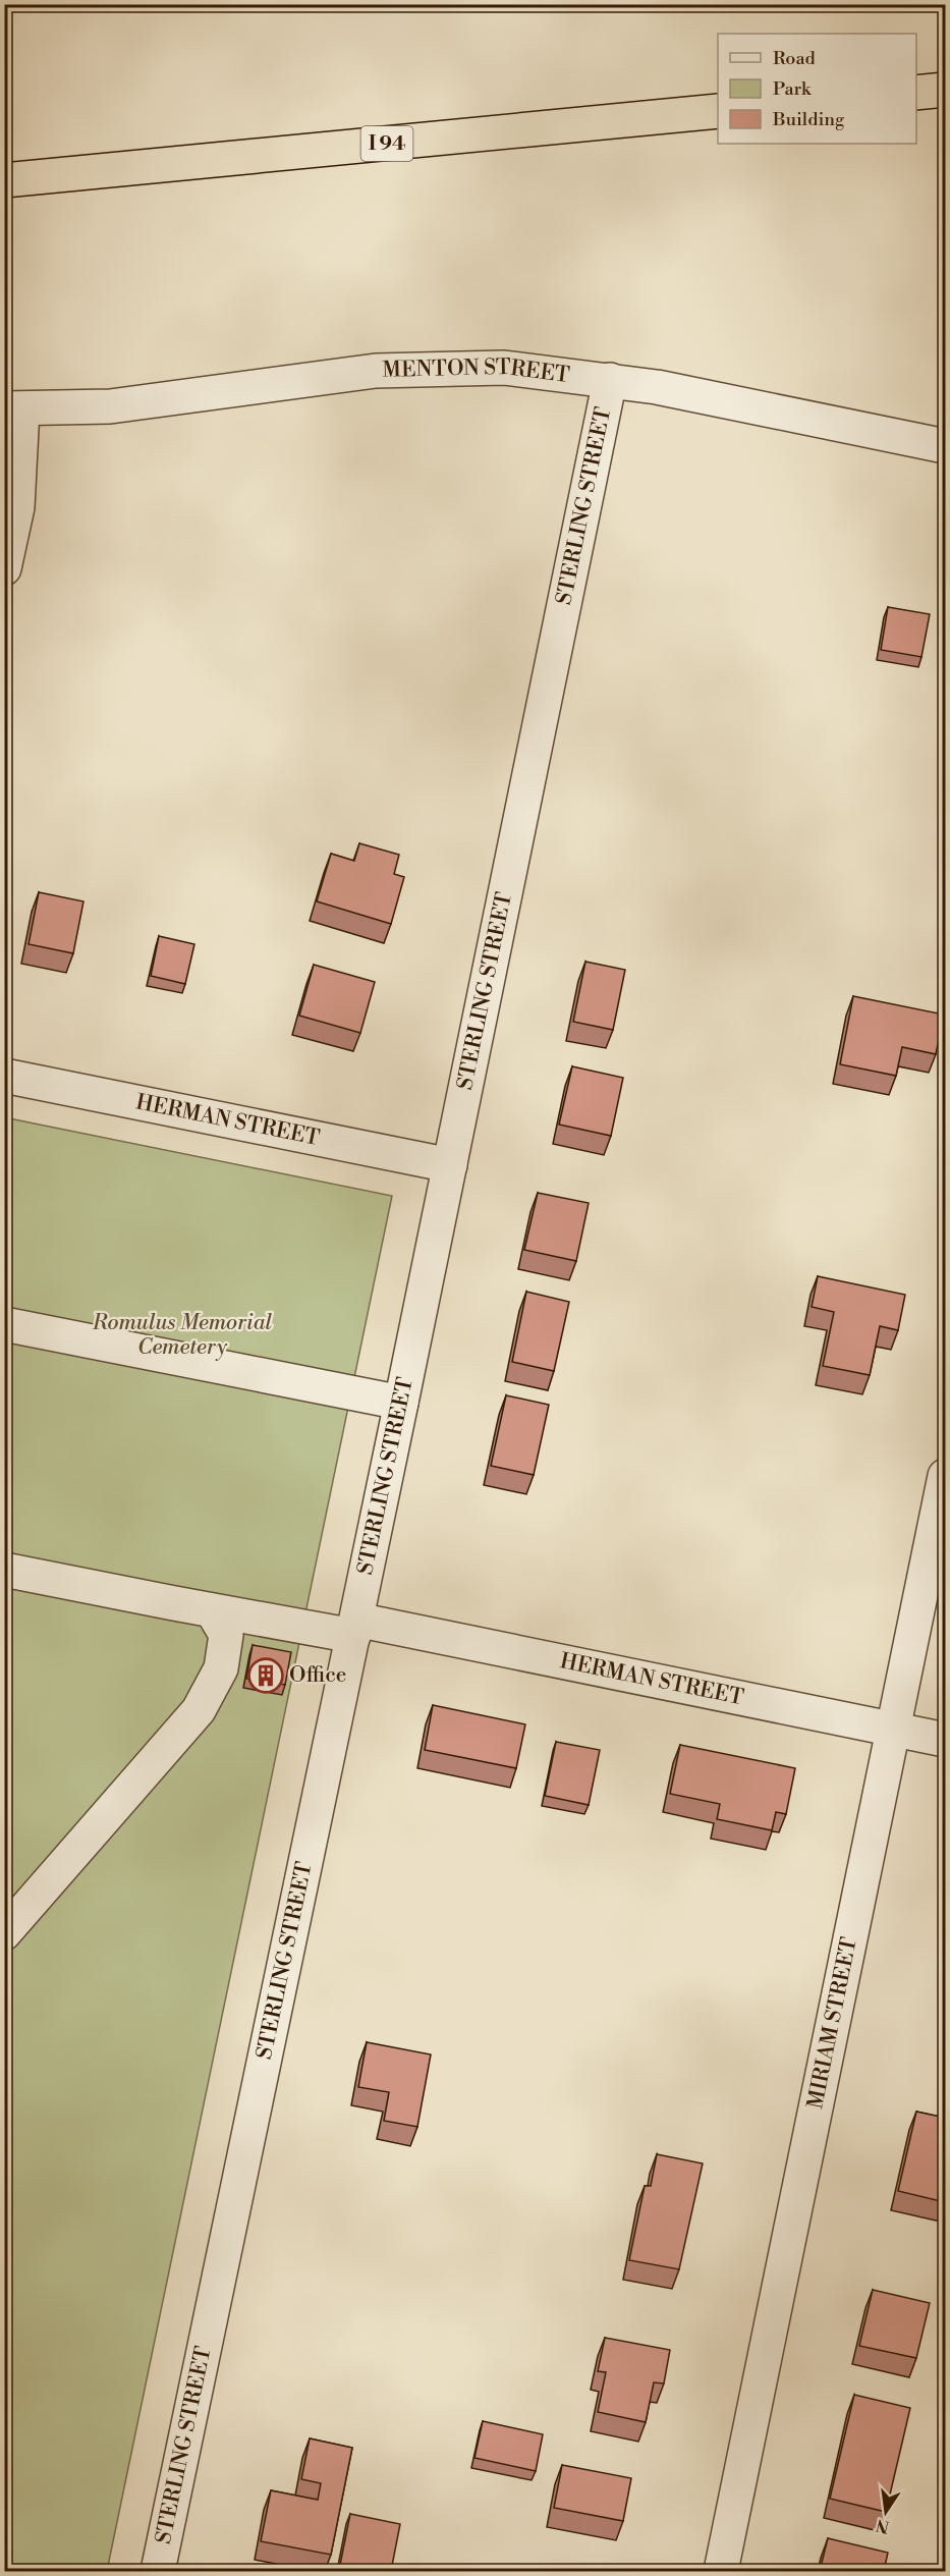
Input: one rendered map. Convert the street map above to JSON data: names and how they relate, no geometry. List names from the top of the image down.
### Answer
{
  "streets": {
    "highway": ["I 94"],
    "street": [
      "MENTON STREET",
      "STERLING STREET",
      "HERMAN STREET",
      "MIRIAM STREET"
    ]
  },
  "crossings": [
    ["MENTON STREET", "STERLING STREET"],
    ["STERLING STREET", "HERMAN STREET"],
    ["HERMAN STREET", "MIRIAM STREET"]
  ],
  "parks": ["Romulus Memorial Cemetery"],
  "places": {
    "building": ["Office"]
  },
  "legend": ["Road", "Park", "Building"],
  "north": "bottom"
}
